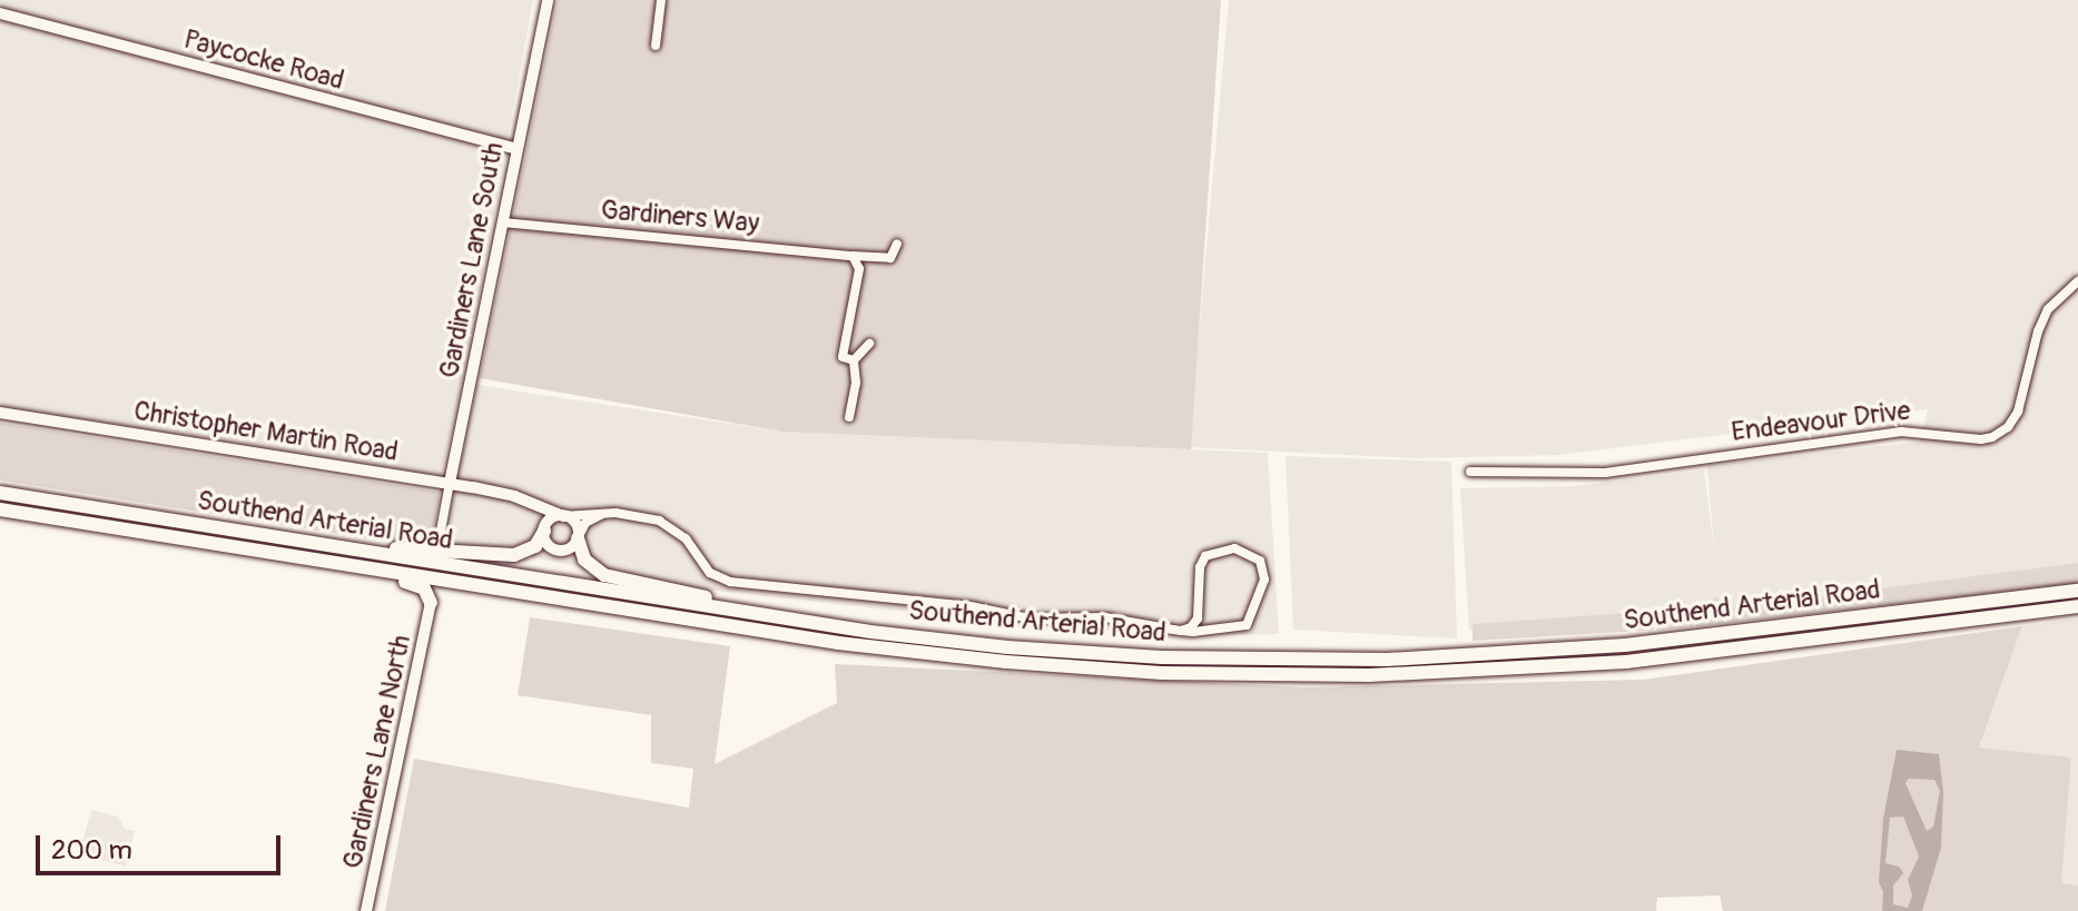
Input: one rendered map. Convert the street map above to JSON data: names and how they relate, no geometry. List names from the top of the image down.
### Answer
{
  "streets": {
    "highway": ["Southend Arterial Road"],
    "street": [
      "Paycocke Road",
      "Gardiners Way",
      "Gardiners Lane South",
      "Endeavour Drive",
      "Christopher Martin Road",
      "Gardiners Lane North"
    ]
  },
  "crossings": [
    ["Paycocke Road", "Gardiners Lane South"],
    ["Gardiners Way", "Gardiners Lane South"],
    ["Gardiners Lane South", "Christopher Martin Road"]
  ],
  "scale_bar": "200 m"
}
